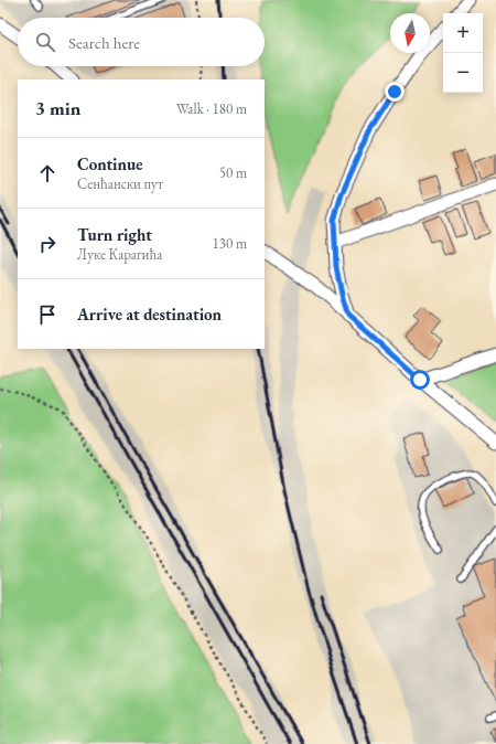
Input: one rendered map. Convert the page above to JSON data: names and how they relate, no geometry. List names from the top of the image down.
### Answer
{
  "north": "bottom",
  "page": {
    "map_buttons": ["+", "−"],
    "search": "Search here",
    "heading": ["3 min", "Walk · 180 m"],
    "list": [
      ["Continue", "Сенћански пут", "50 m"],
      ["Turn right", "Луке Карагића", "130 m"],
      "Arrive at destination"
    ]
  }
}
